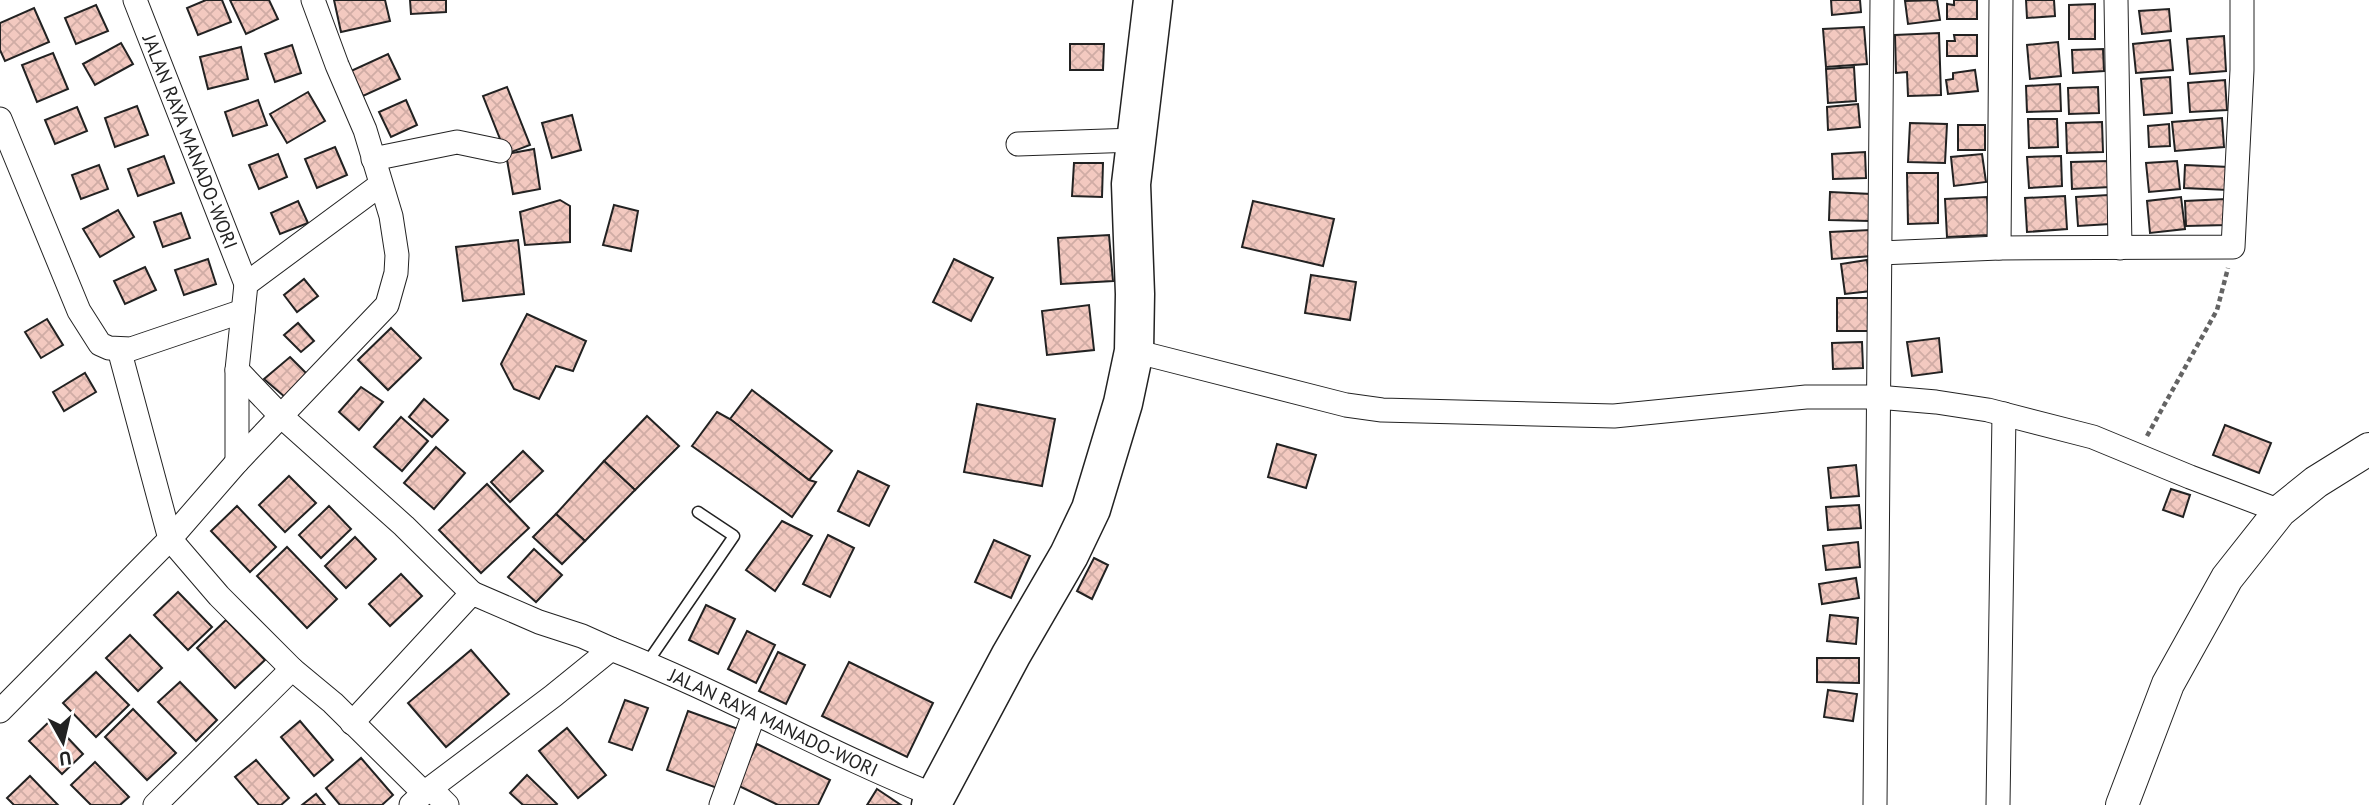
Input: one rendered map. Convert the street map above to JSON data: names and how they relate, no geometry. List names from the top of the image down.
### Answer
{
  "streets": {
    "street": ["JALAN RAYA MANADO-WORI"]
  },
  "north": "bottom"
}
